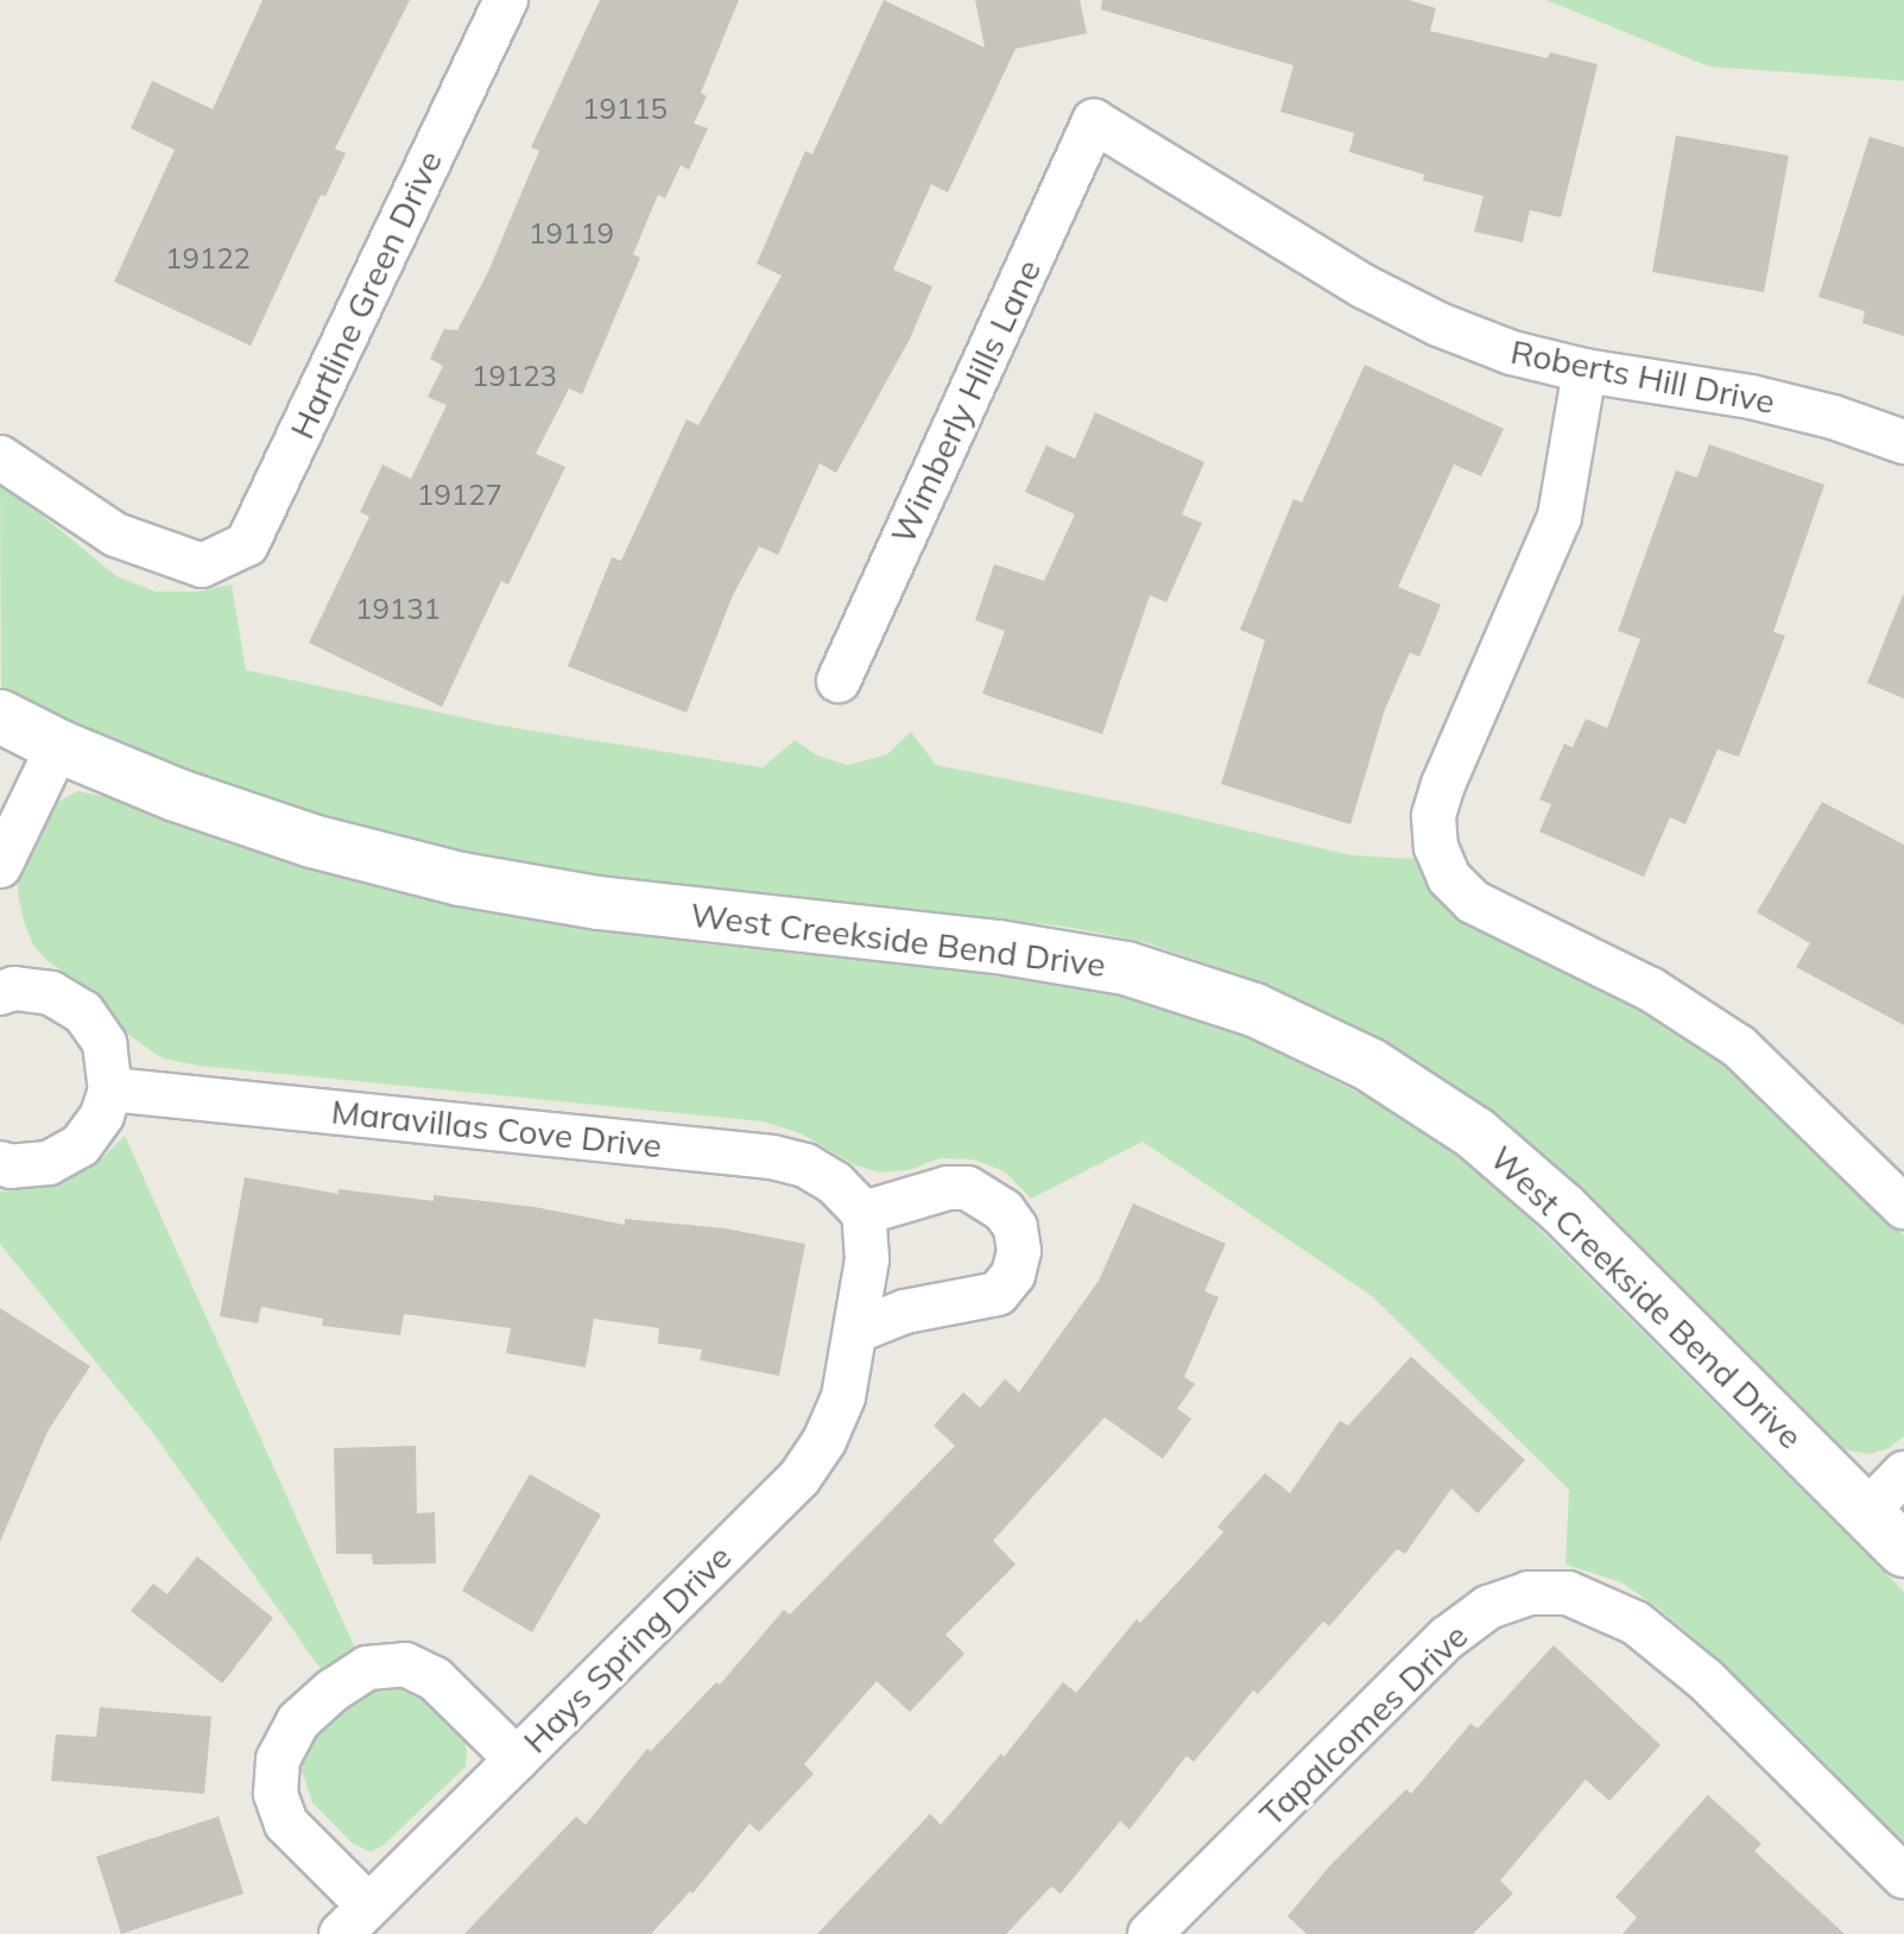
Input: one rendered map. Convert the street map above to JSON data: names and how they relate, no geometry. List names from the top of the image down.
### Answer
{
  "streets": {
    "street": [
      "Hartline Green Drive",
      "Roberts Hill Drive",
      "Wimberly Hills Lane",
      "West Creekside Bend Drive",
      "Maravillas Cove Drive",
      "Hays Spring Drive",
      "Tapalcomes Drive"
    ]
  },
  "crossings": [
    ["Roberts Hill Drive", "Wimberly Hills Lane"],
    ["Maravillas Cove Drive", "Hays Spring Drive"]
  ],
  "house_numbers": [
    "19115",
    "19119",
    "19122",
    "19123",
    "19127",
    "19131"
  ]
}
